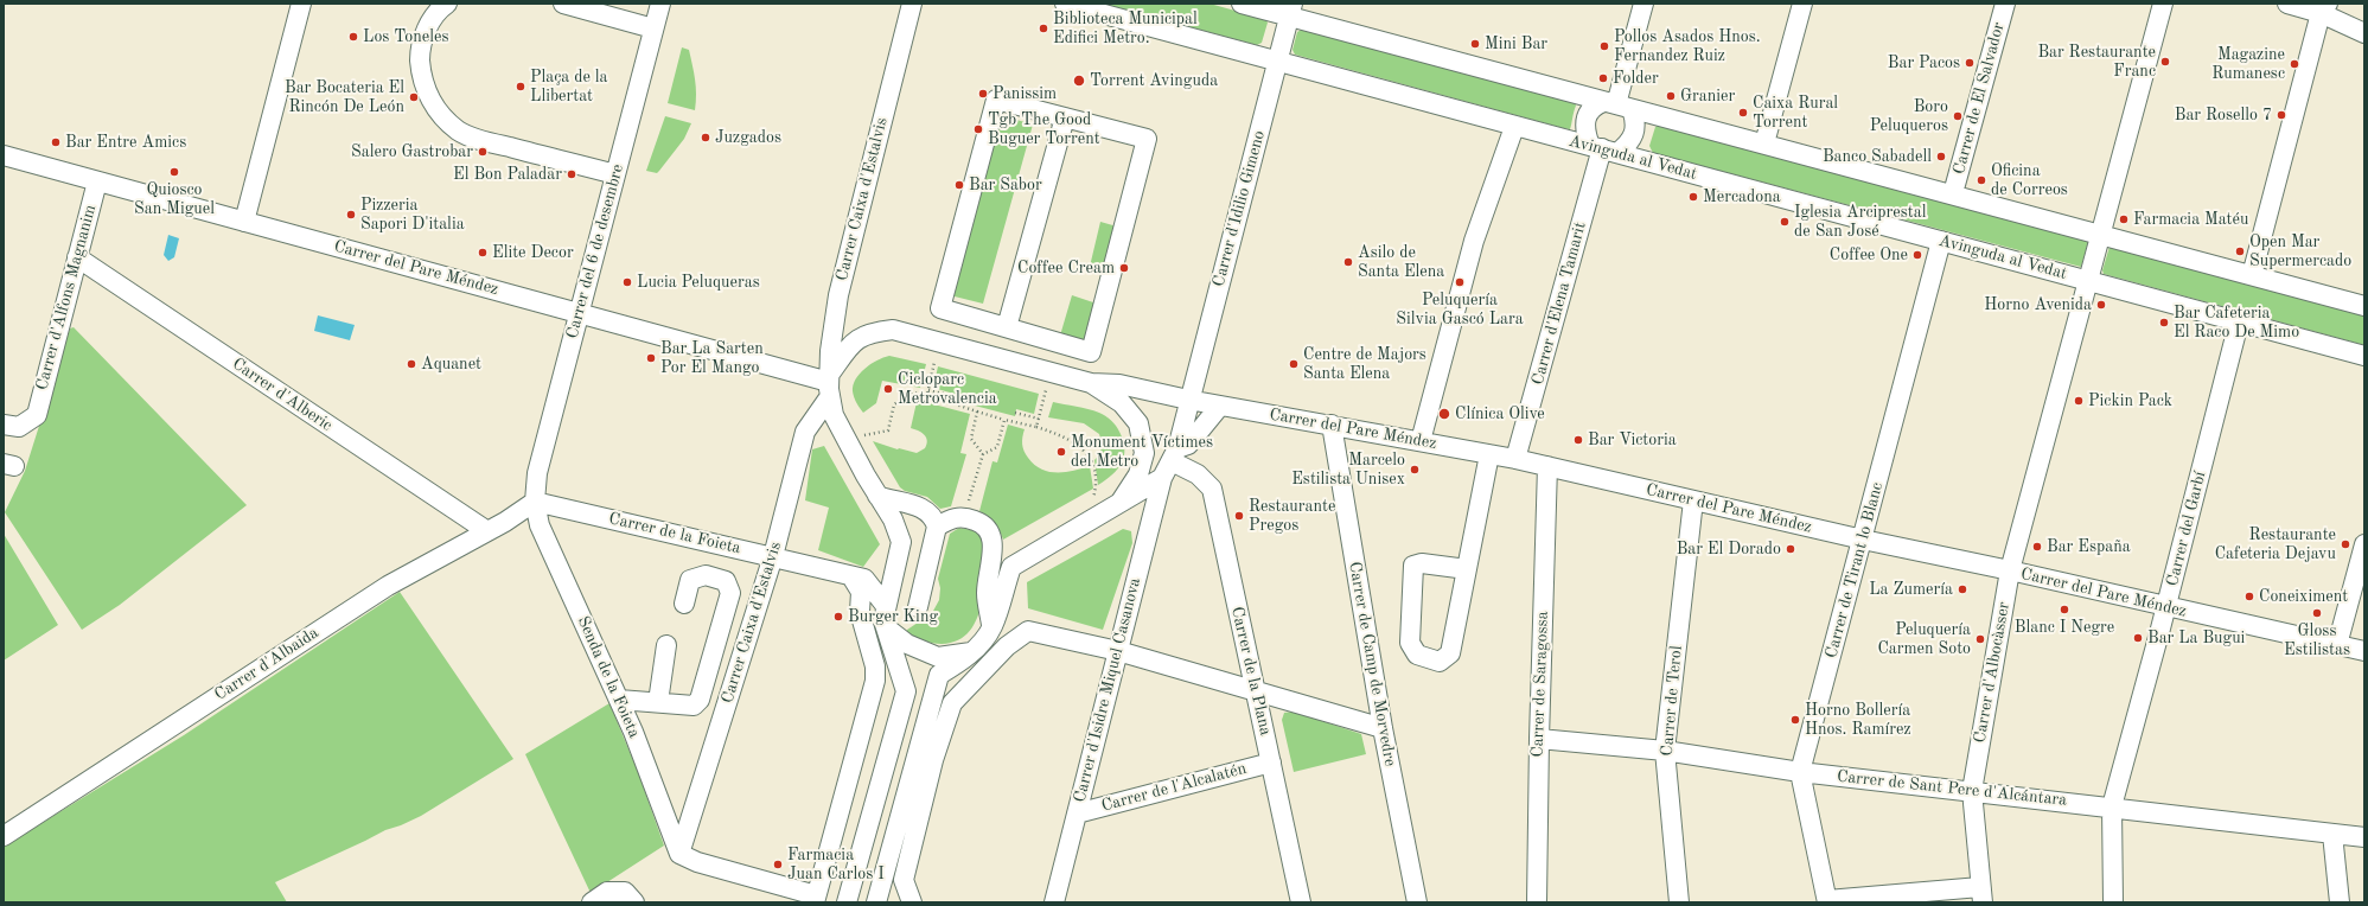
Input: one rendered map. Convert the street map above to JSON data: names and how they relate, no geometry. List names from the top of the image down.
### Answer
{
  "streets": {
    "street": [
      "Carrer de El Salvador",
      "Avinguda al Vedat",
      "Carrer Caixa d'Estalvis",
      "Carrer d'Idilio Gimeno",
      "Carrer del 6 de desembre",
      "Carrer del Pare Méndez",
      "Carrer d'Alfons Magnanim",
      "Carrer d'Elena Tamarit",
      "Carrer d'Alberic",
      "Carrer del Garbí",
      "Carrer de la Foieta",
      "Carrer de Tirant lo Blanc",
      "Carrer d'Albaida",
      "Carrer de Camp de Morvedre",
      "Carrer de la Plana",
      "Carrer d'Albocàsser",
      "Senda de la Foieta",
      "Carrer de Saragossa",
      "Carrer d'Isidre Miquel Casanova",
      "Carrer de Terol",
      "Carrer de l'Alcalatén",
      "Carrer de Sant Pere d'Alcántara"
    ]
  },
  "crossings": [
    ["Avinguda al Vedat", "Carrer d'Idilio Gimeno"],
    ["Avinguda al Vedat", "Carrer d'Elena Tamarit"],
    ["Avinguda al Vedat", "Carrer del Garbí"],
    ["Avinguda al Vedat", "Carrer de Tirant lo Blanc"],
    ["Avinguda al Vedat", "Carrer d'Albocàsser"],
    ["Carrer Caixa d'Estalvis", "Carrer del Pare Méndez"],
    ["Carrer Caixa d'Estalvis", "Carrer de la Foieta"],
    ["Carrer Caixa d'Estalvis", "Senda de la Foieta"],
    ["Carrer d'Idilio Gimeno", "Carrer del Pare Méndez"],
    ["Carrer d'Idilio Gimeno", "Carrer de la Plana"],
    ["Carrer d'Idilio Gimeno", "Carrer d'Isidre Miquel Casanova"],
    ["Carrer del 6 de desembre", "Carrer del Pare Méndez"],
    ["Carrer del 6 de desembre", "Carrer de la Foieta"],
    ["Carrer del 6 de desembre", "Carrer d'Albaida"],
    ["Carrer del 6 de desembre", "Senda de la Foieta"],
    ["Carrer del Pare Méndez", "Carrer d'Alfons Magnanim"],
    ["Carrer del Pare Méndez", "Carrer d'Elena Tamarit"],
    ["Carrer del Pare Méndez", "Carrer del Garbí"],
    ["Carrer del Pare Méndez", "Carrer de Tirant lo Blanc"],
    ["Carrer del Pare Méndez", "Carrer de Camp de Morvedre"],
    ["Carrer del Pare Méndez", "Carrer d'Albocàsser"],
    ["Carrer del Pare Méndez", "Carrer de Saragossa"],
    ["Carrer del Pare Méndez", "Carrer de Terol"],
    ["Carrer d'Alfons Magnanim", "Carrer d'Alberic"],
    ["Carrer d'Alberic", "Carrer d'Albaida"],
    ["Carrer del Garbí", "Carrer de Sant Pere d'Alcántara"],
    ["Carrer de la Foieta", "Carrer d'Albaida"],
    ["Carrer de la Foieta", "Senda de la Foieta"],
    ["Carrer de Tirant lo Blanc", "Carrer de Sant Pere d'Alcántara"],
    ["Carrer d'Albaida", "Senda de la Foieta"],
    ["Carrer de la Plana", "Carrer d'Isidre Miquel Casanova"],
    ["Carrer de la Plana", "Carrer de l'Alcalatén"],
    ["Carrer d'Albocàsser", "Carrer de Sant Pere d'Alcántara"],
    ["Carrer de Saragossa", "Carrer de Sant Pere d'Alcántara"],
    ["Carrer d'Isidre Miquel Casanova", "Carrer de l'Alcalatén"],
    ["Carrer de Terol", "Carrer de Sant Pere d'Alcántara"]
  ],
  "places": [
    "Biblioteca Municipal Edifici Metro.",
    "Los Toneles",
    "Mini Bar",
    "Pollos Asados Hnos. Fernandez Ruiz",
    "Bar Restaurante Franc",
    "Bar Pacos",
    "Magazine Rumanesc",
    "Folder",
    "Torrent Avinguda",
    "Plaça de la Llibertat",
    "Panissim",
    "Granier",
    "Bar Bocateria El Rincón De León",
    "Caixa Rural Torrent",
    "Bar Rosello 7",
    "Boro Peluqueros",
    "Tgb The Good Buguer Torrent",
    "Juzgados",
    "Bar Entre Amics",
    "Salero Gastrobar",
    "Banco Sabadell",
    "Quiosco San Miguel",
    "El Bon Paladar",
    "Oficina de Correos",
    "Bar Sabor",
    "Mercadona",
    "Pizzeria Sapori D'italia",
    "Farmacia Matéu",
    "Iglesia Arciprestal de San José",
    "Open Mar Supermercado",
    "Elite Decor",
    "Coffee One",
    "Asilo de Santa Elena",
    "Coffee Cream",
    "Lucia Peluqueras",
    "Peluquería Silvia Gascó Lara",
    "Horno Avenida",
    "Bar Cafeteria El Raco De Mimo",
    "Bar La Sarten Por El Mango",
    "Aquanet",
    "Centre de Majors Santa Elena",
    "Cicloparc Metrovalencia",
    "Pickin Pack",
    "Clínica Olive",
    "Bar Victoria",
    "Monument Víctimes del Metro",
    "Marcelo Estilista Unisex",
    "Restaurante Pregos",
    "Restaurante Cafeteria Dejavu",
    "Bar España",
    "Bar El Dorado",
    "La Zumería",
    "Coneiximent",
    "Blanc I Negre",
    "Gloss Estilistas",
    "Burger King",
    "Bar La Bugui",
    "Peluquería Carmen Soto",
    "Horno Bollería Hnos. Ramírez",
    "Farmacia Juan Carlos I"
  ]
}
